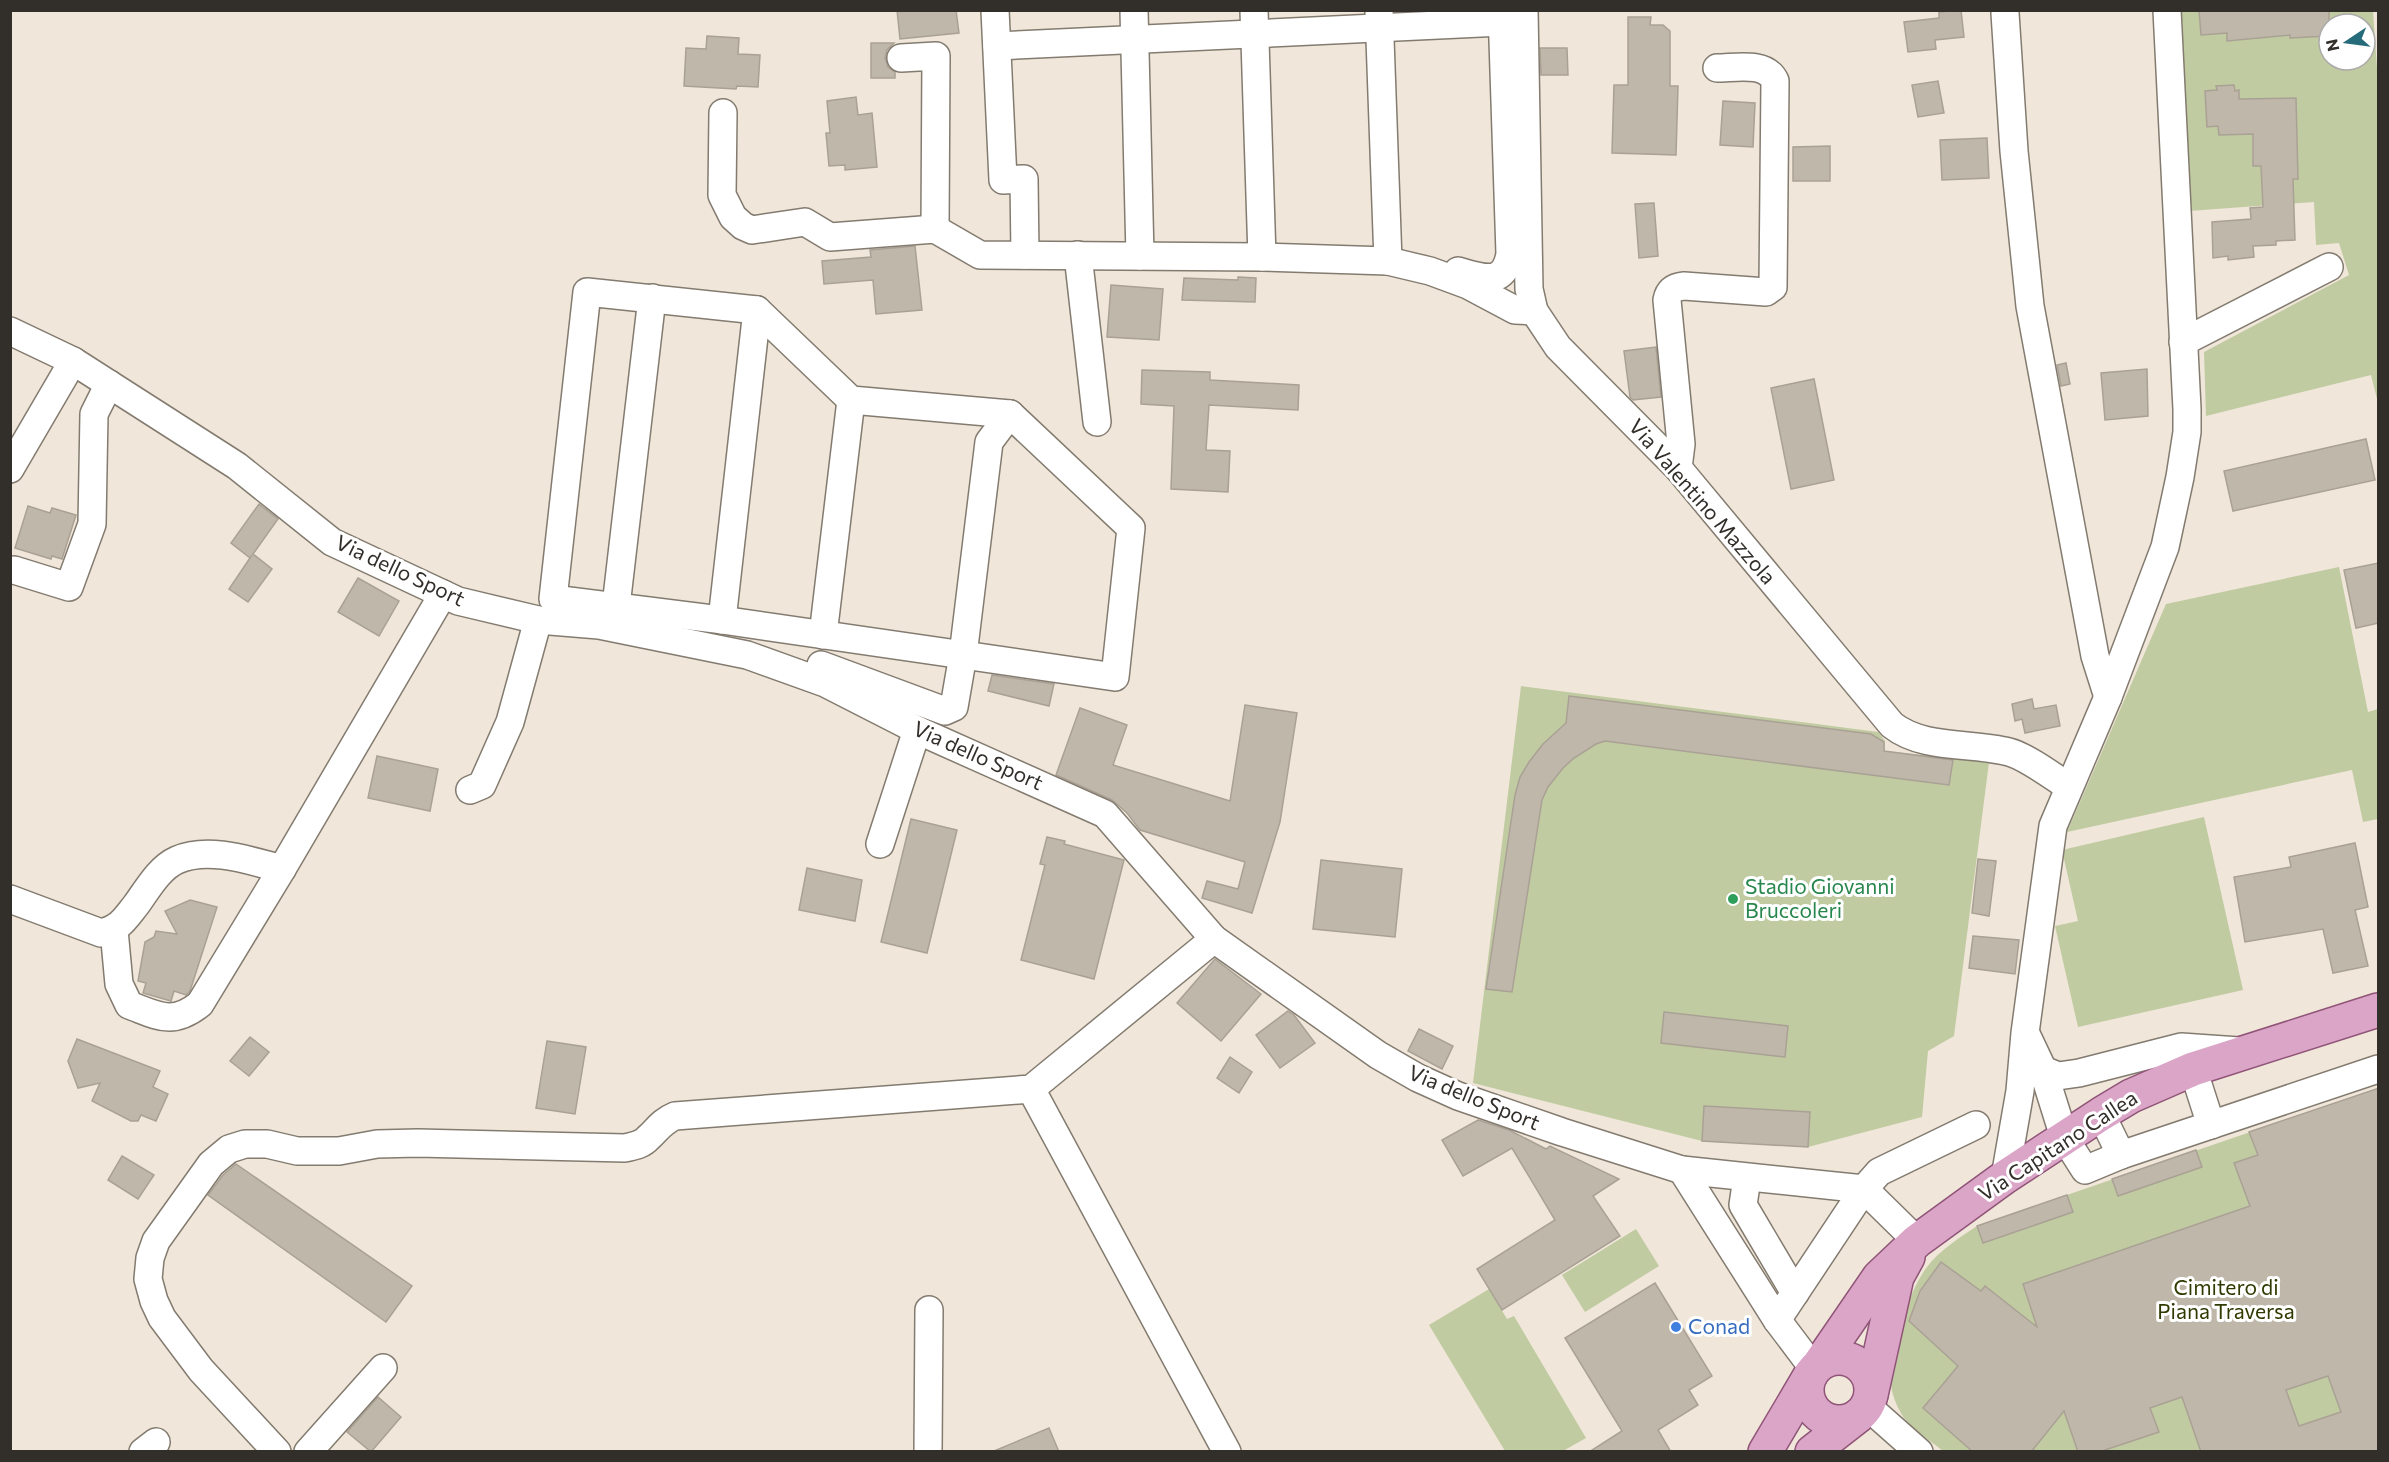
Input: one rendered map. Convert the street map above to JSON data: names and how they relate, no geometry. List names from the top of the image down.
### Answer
{
  "streets": {
    "main road": ["Via Capitano Callea"],
    "street": ["Via Valentino Mazzola", "Via dello Sport"]
  },
  "parks": ["Cimitero di Piana Traversa"],
  "places": ["Stadio Giovanni Bruccoleri", "Conad"],
  "north": "left"
}
